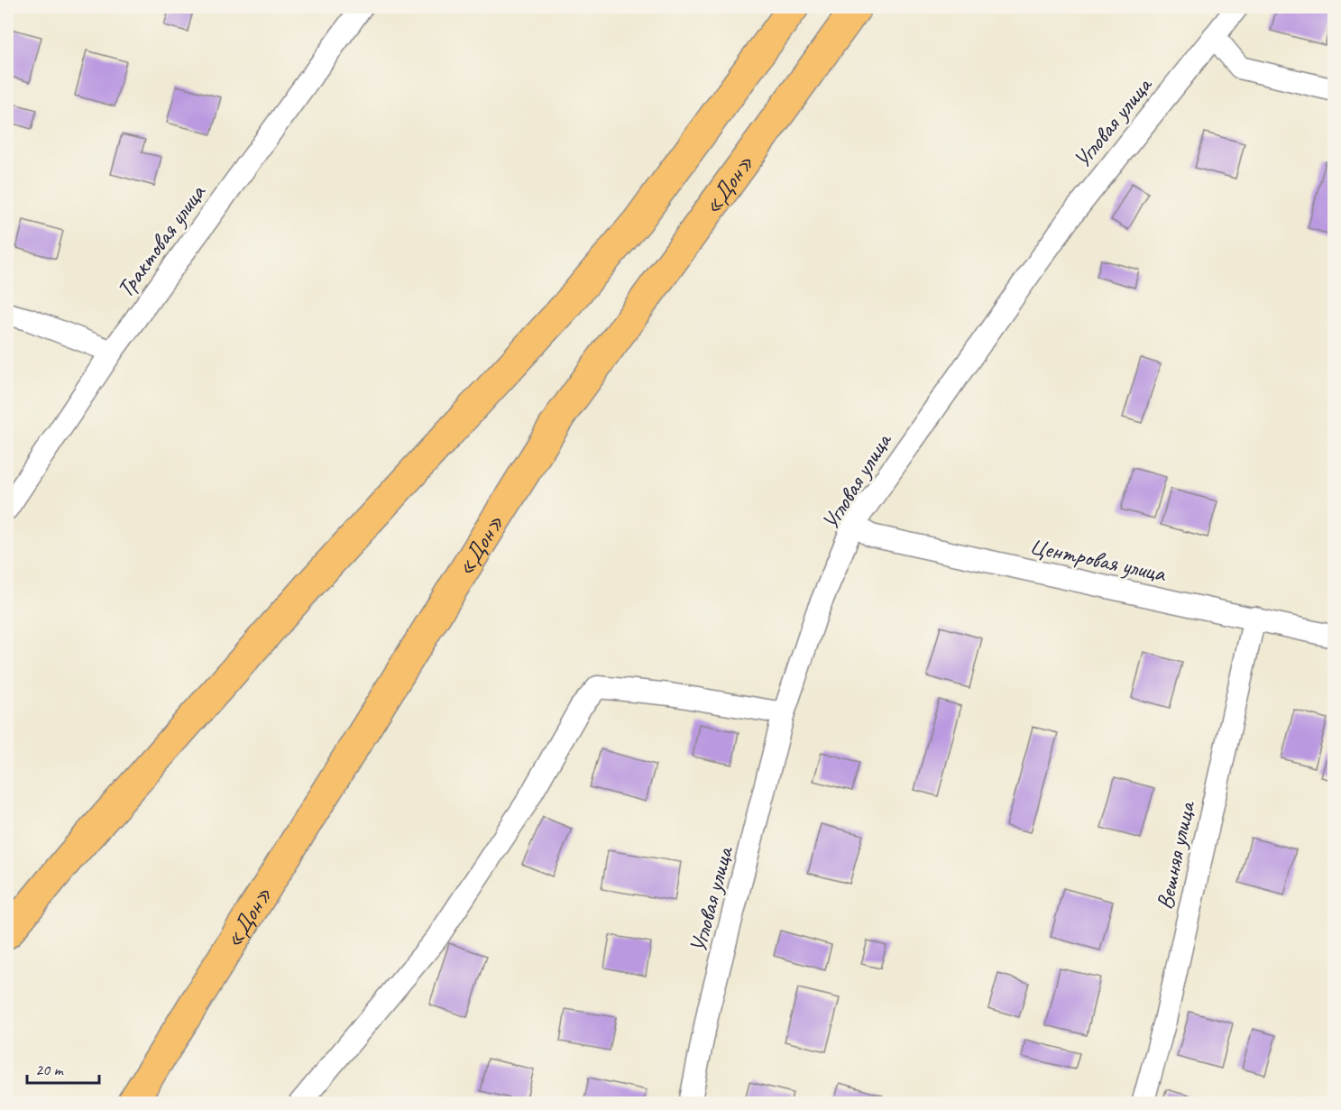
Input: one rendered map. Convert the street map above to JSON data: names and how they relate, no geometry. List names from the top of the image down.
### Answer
{
  "streets": {
    "highway": ["«Дон»"],
    "street": [
      "Угловая улица",
      "Трактовая улица",
      "Центровая улица",
      "Вешняя улица"
    ]
  },
  "crossings": [
    ["Угловая улица", "Центровая улица"],
    ["Центровая улица", "Вешняя улица"]
  ],
  "scale_bar": "20 m"
}
